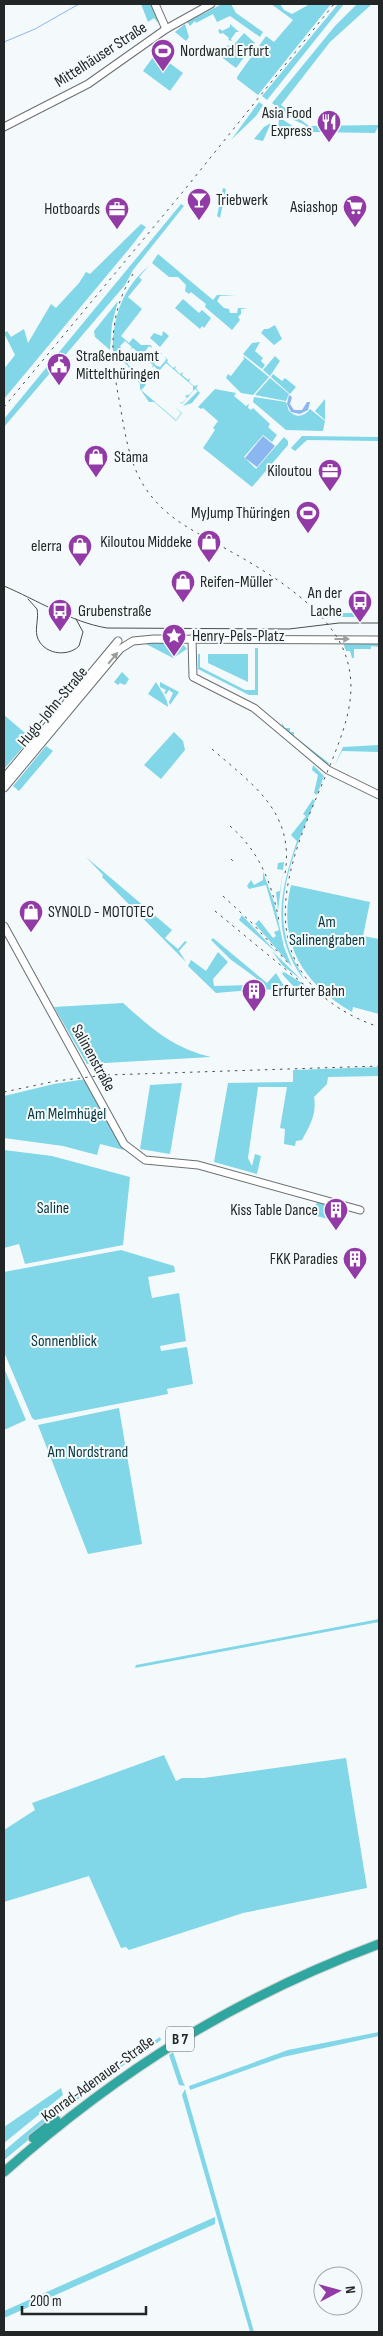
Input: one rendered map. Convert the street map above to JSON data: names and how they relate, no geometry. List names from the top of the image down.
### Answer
{
  "streets": {
    "highway": ["B 7", "Konrad-Adenauer-Straße"],
    "main road": ["Mittelhäuser Straße", "Hugo-John-Straße", "Salinenstraße"]
  },
  "parks": [
    "Am Salinengraben",
    "Am Melmhügel",
    "Saline",
    "Sonnenblick",
    "Am Nordstrand"
  ],
  "places": {
    "sports": ["Nordwand Erfurt", "MyJump Thüringen"],
    "restaurant": ["Asia Food Express"],
    "bar": ["Triebwerk"],
    "supermarket": ["Asiashop"],
    "office": ["Hotboards", "Kiloutou"],
    "public building": ["Straßenbauamt Mittelthüringen"],
    "shop": [
      "Stama",
      "Kiloutou Middeke",
      "elerra",
      "Reifen-Müller",
      "SYNOLD - MOTOTEC"
    ],
    "bus stop": ["An der Lache", "Grubenstraße"],
    "place": ["Henry-Pels-Platz"],
    "building": ["Erfurter Bahn", "Kiss Table Dance", "FKK Paradies"]
  },
  "scale_bar": "200 m",
  "north": "right"
}
